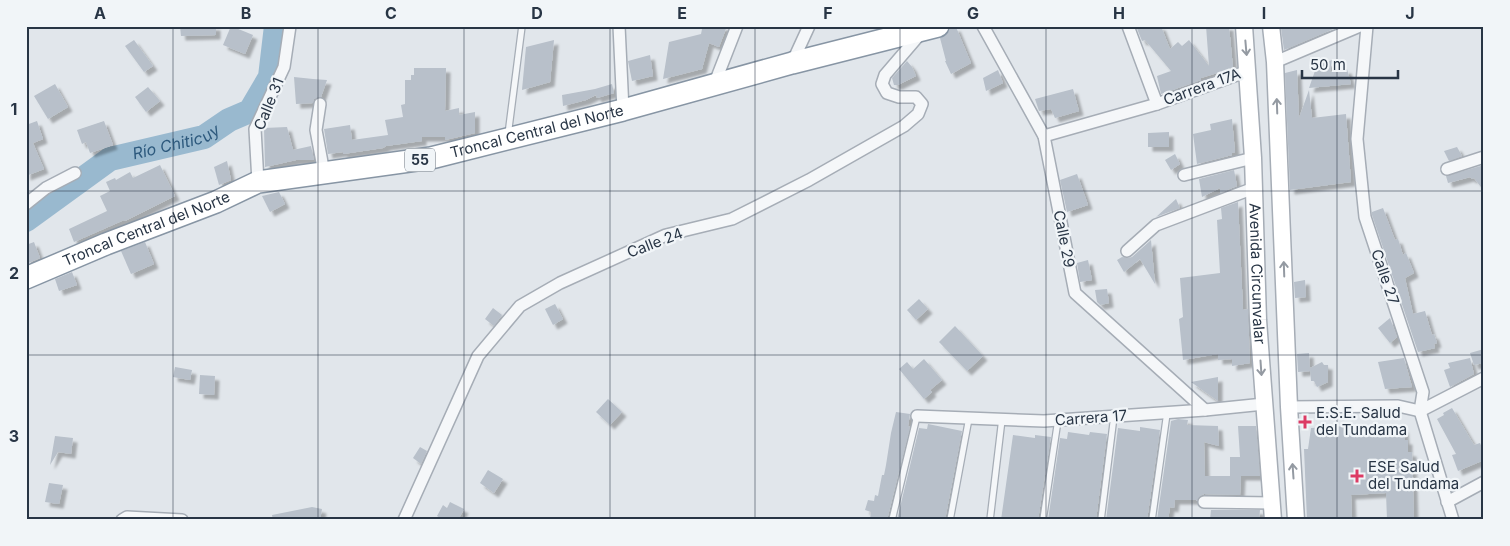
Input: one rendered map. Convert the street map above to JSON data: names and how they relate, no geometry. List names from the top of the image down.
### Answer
{
  "streets": {
    "highway": ["Troncal Central del Norte", "55"],
    "main road": ["Avenida Circunvalar"],
    "street": [
      "Carrera 17A",
      "Calle 31",
      "Calle 29",
      "Calle 24",
      "Calle 27",
      "Carrera 17"
    ]
  },
  "crossings": [
    ["Carrera 17A", "Calle 29"],
    ["Carrera 17A", "Avenida Circunvalar"],
    ["Calle 31", "Troncal Central del Norte"],
    ["Troncal Central del Norte", "Calle 24"],
    ["Calle 29", "Carrera 17"],
    ["Avenida Circunvalar", "Carrera 17"]
  ],
  "water": ["Río Chiticuy"],
  "places": {
    "health": ["E.S.E. Salud del Tundama", "ESE Salud del Tundama"]
  },
  "scale_bar": "50 m",
  "grid": {
    "columns": [
      "A",
      "B",
      "C",
      "D",
      "E",
      "F",
      "G",
      "H",
      "I",
      "J"
    ],
    "rows": ["1", "2", "3"]
  }
}
